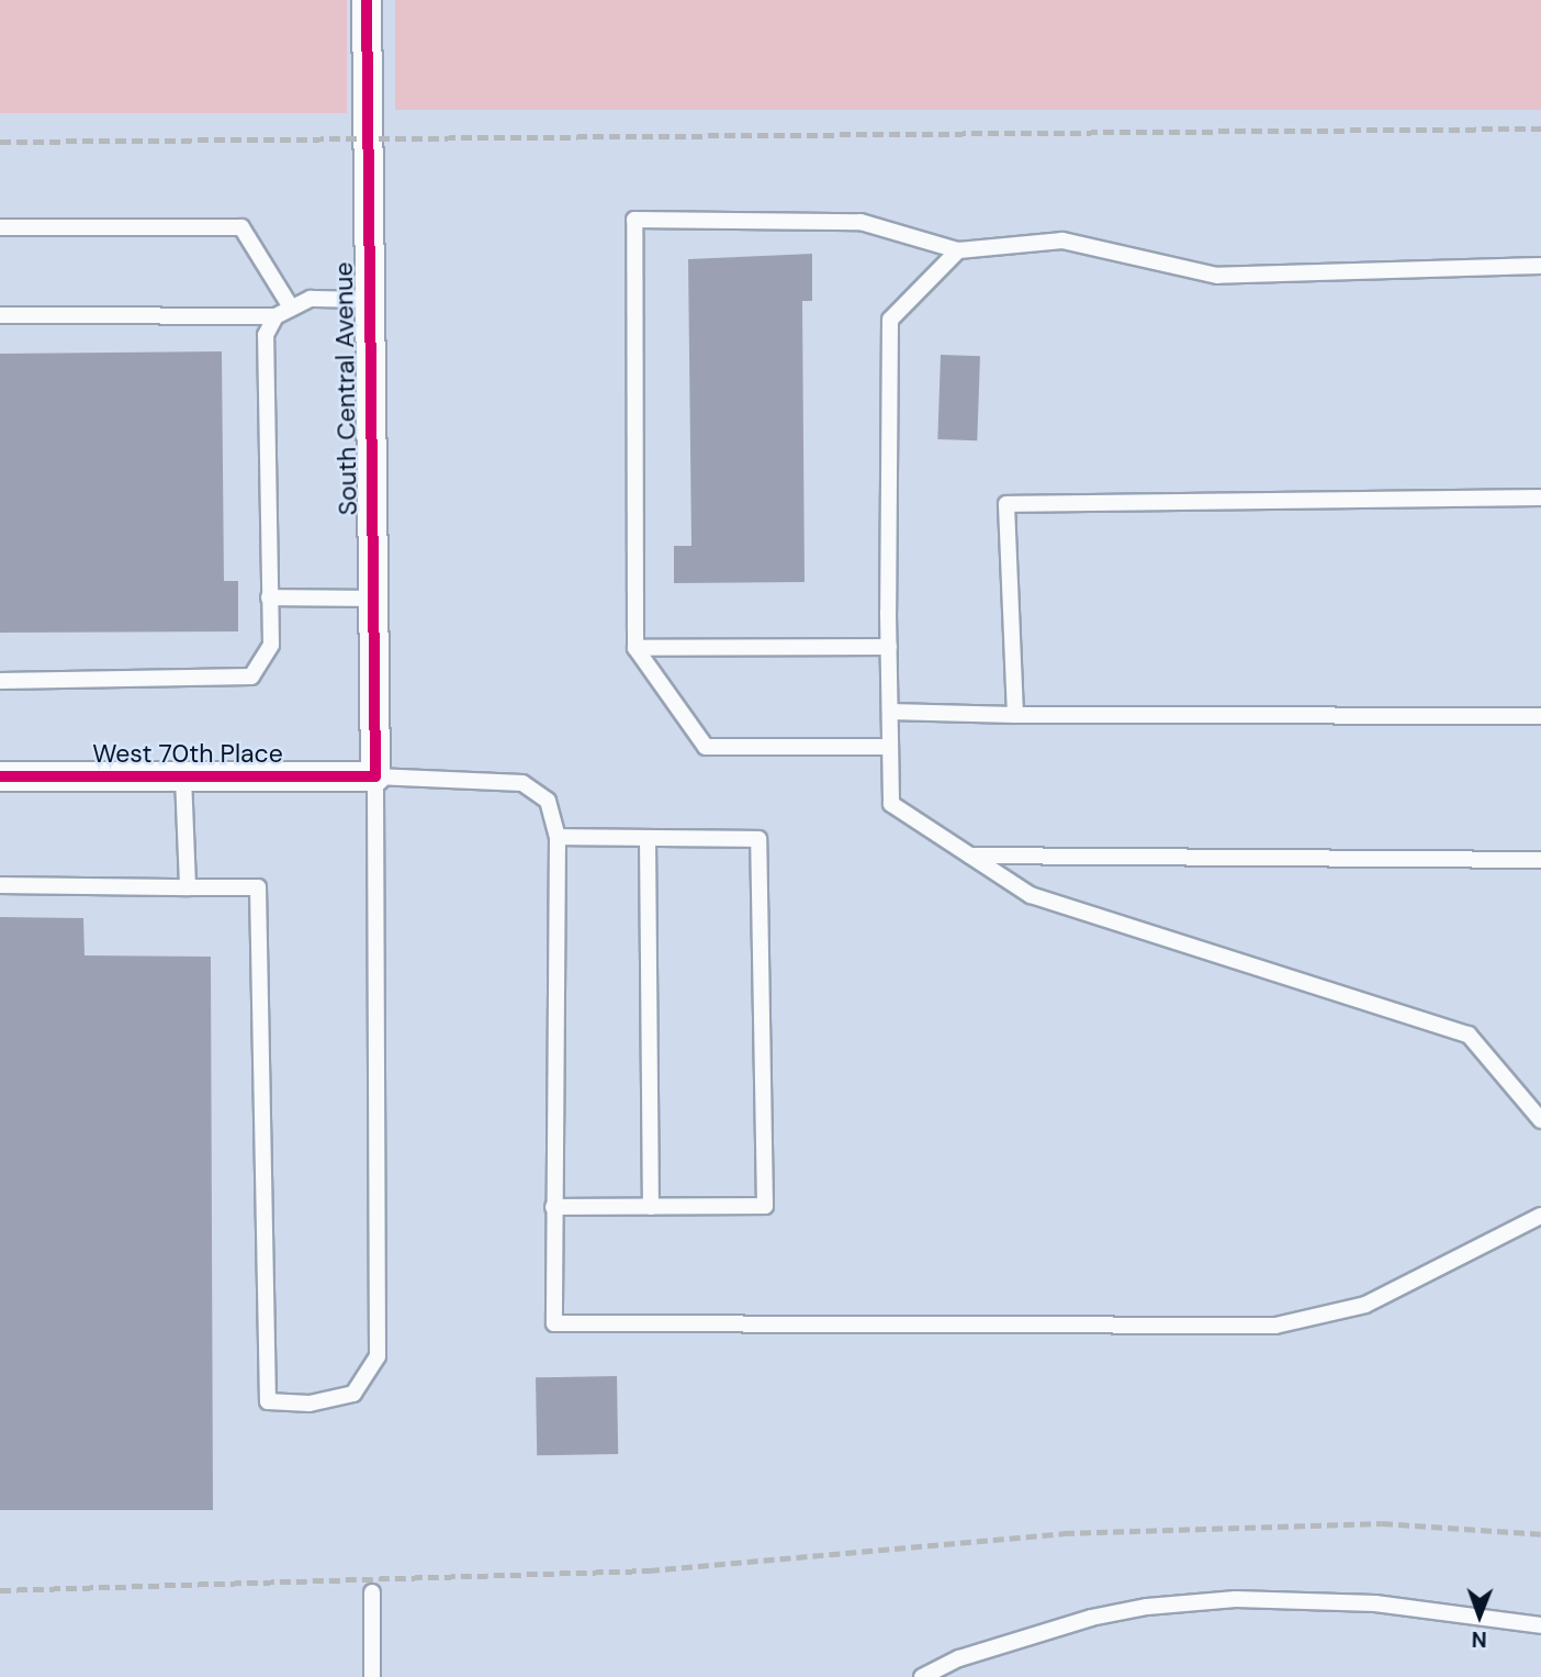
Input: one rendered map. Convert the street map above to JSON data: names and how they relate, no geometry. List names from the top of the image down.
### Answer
{
  "streets": {
    "street": ["South Central Avenue", "West 70th Place"]
  },
  "crossings": [
    ["South Central Avenue", "West 70th Place"]
  ],
  "north": "bottom"
}
